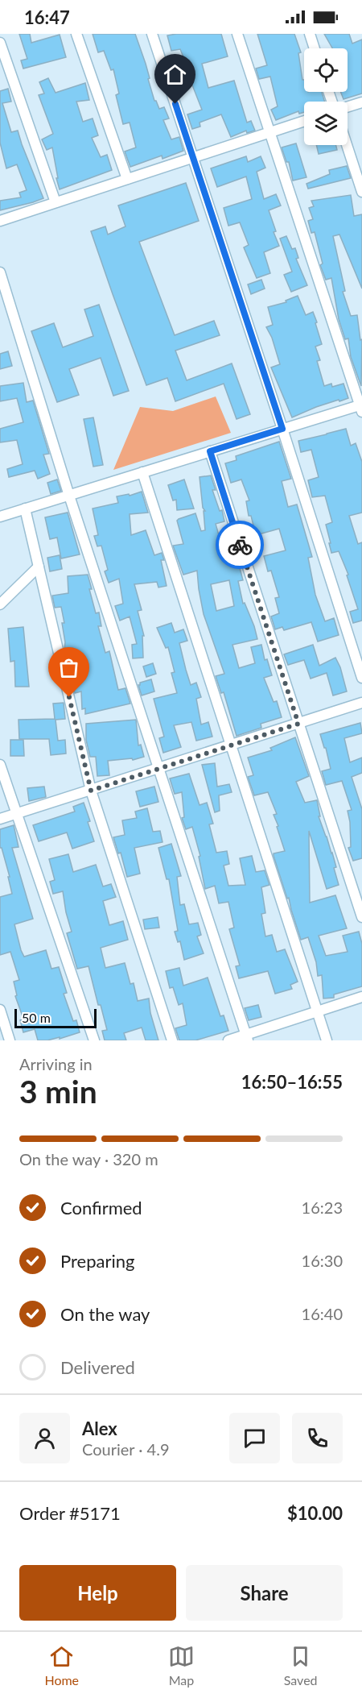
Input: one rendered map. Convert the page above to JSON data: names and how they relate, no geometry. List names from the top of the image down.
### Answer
{
  "scale_bar": "50 m",
  "page": {
    "status": "16:47",
    "scale": "50 m",
    "heading": ["3 min", "Arriving in", "16:50–16:55"],
    "panel": [
      "Alex",
      "Courier · 4.9",
      "Order #5171",
      "$10.00"
    ],
    "bar": "On the way · 320 m",
    "list": [
      ["Confirmed", "16:23"],
      ["Preparing", "16:30"],
      ["On the way", "16:40"],
      "Delivered"
    ],
    "buttons": ["Help", "Share"],
    "tabs": ["Home", "Map", "Saved"]
  }
}
